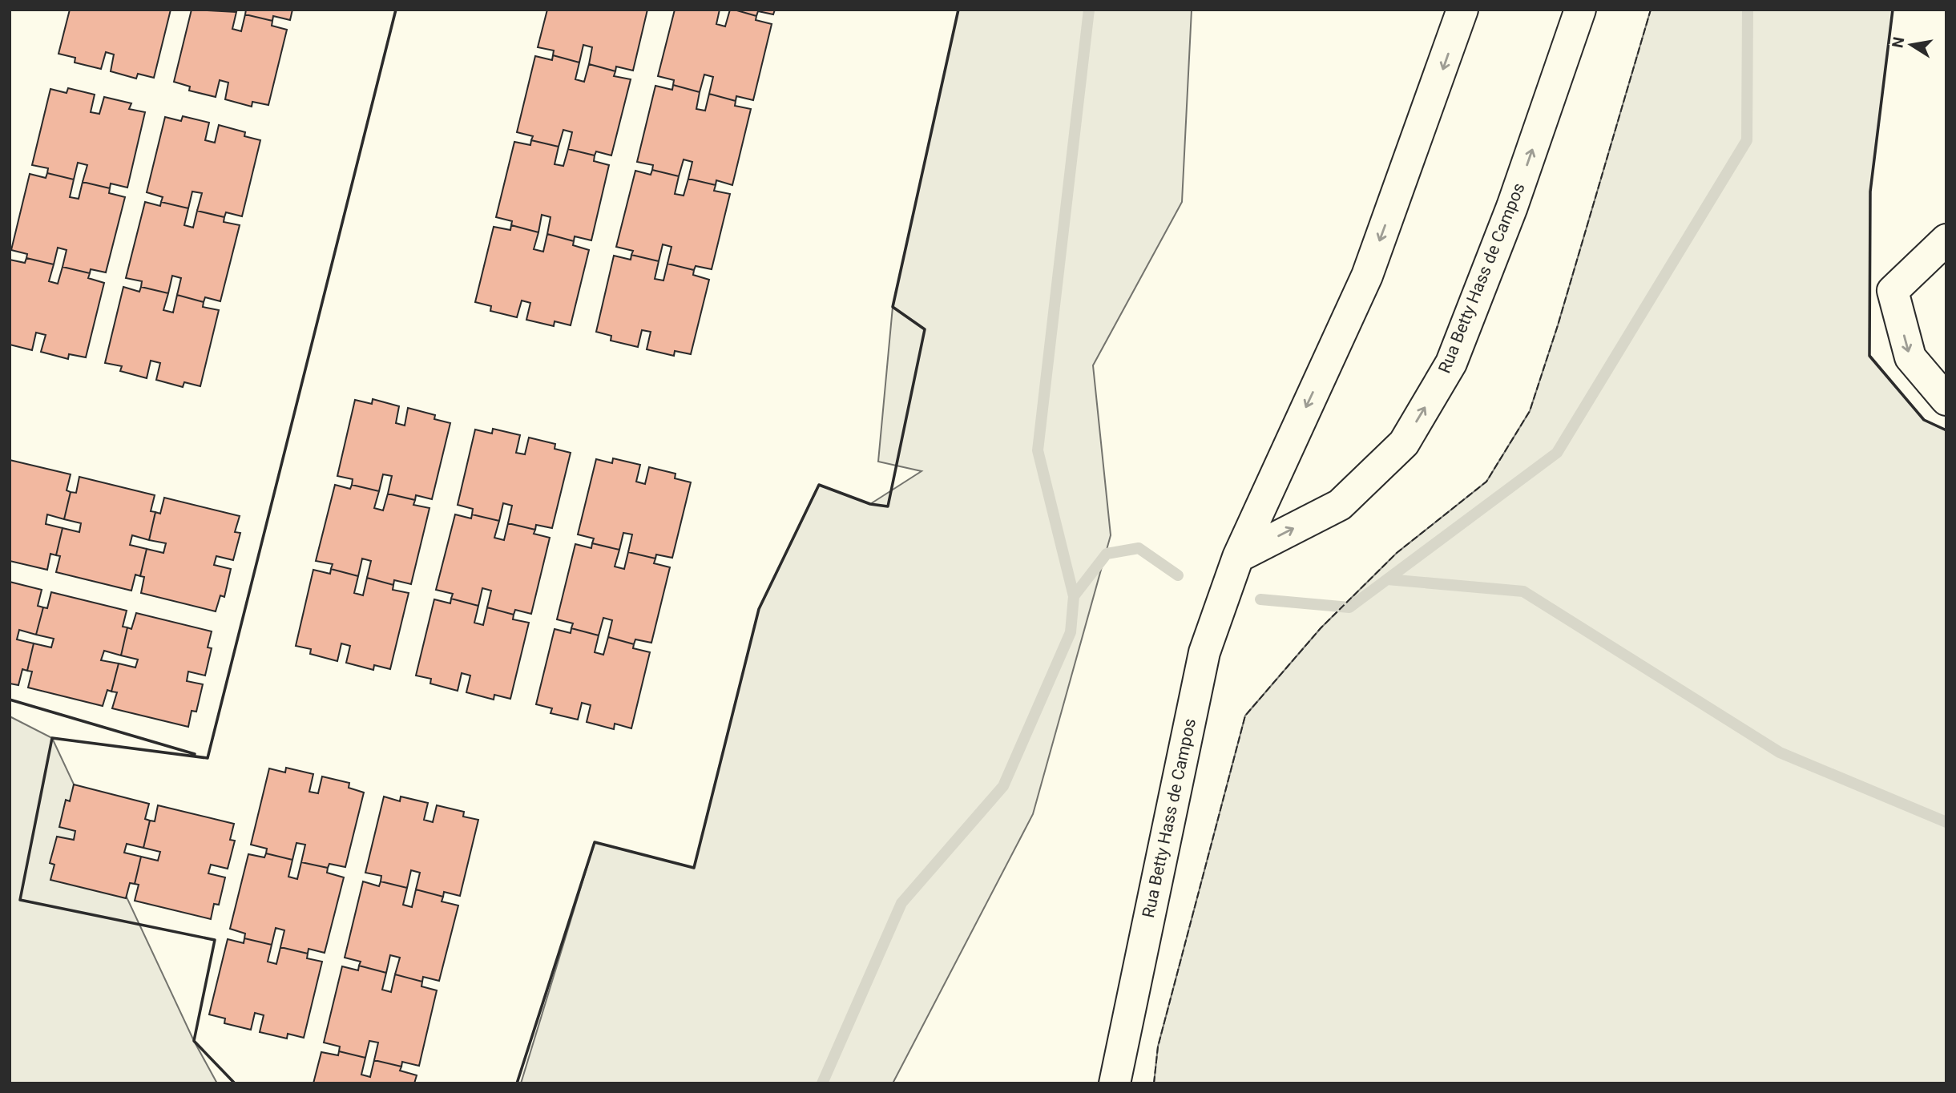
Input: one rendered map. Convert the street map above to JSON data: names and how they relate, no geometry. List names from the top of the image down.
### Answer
{
  "streets": {
    "street": ["Rua Betty Hass de Campos"]
  },
  "north": "left"
}
